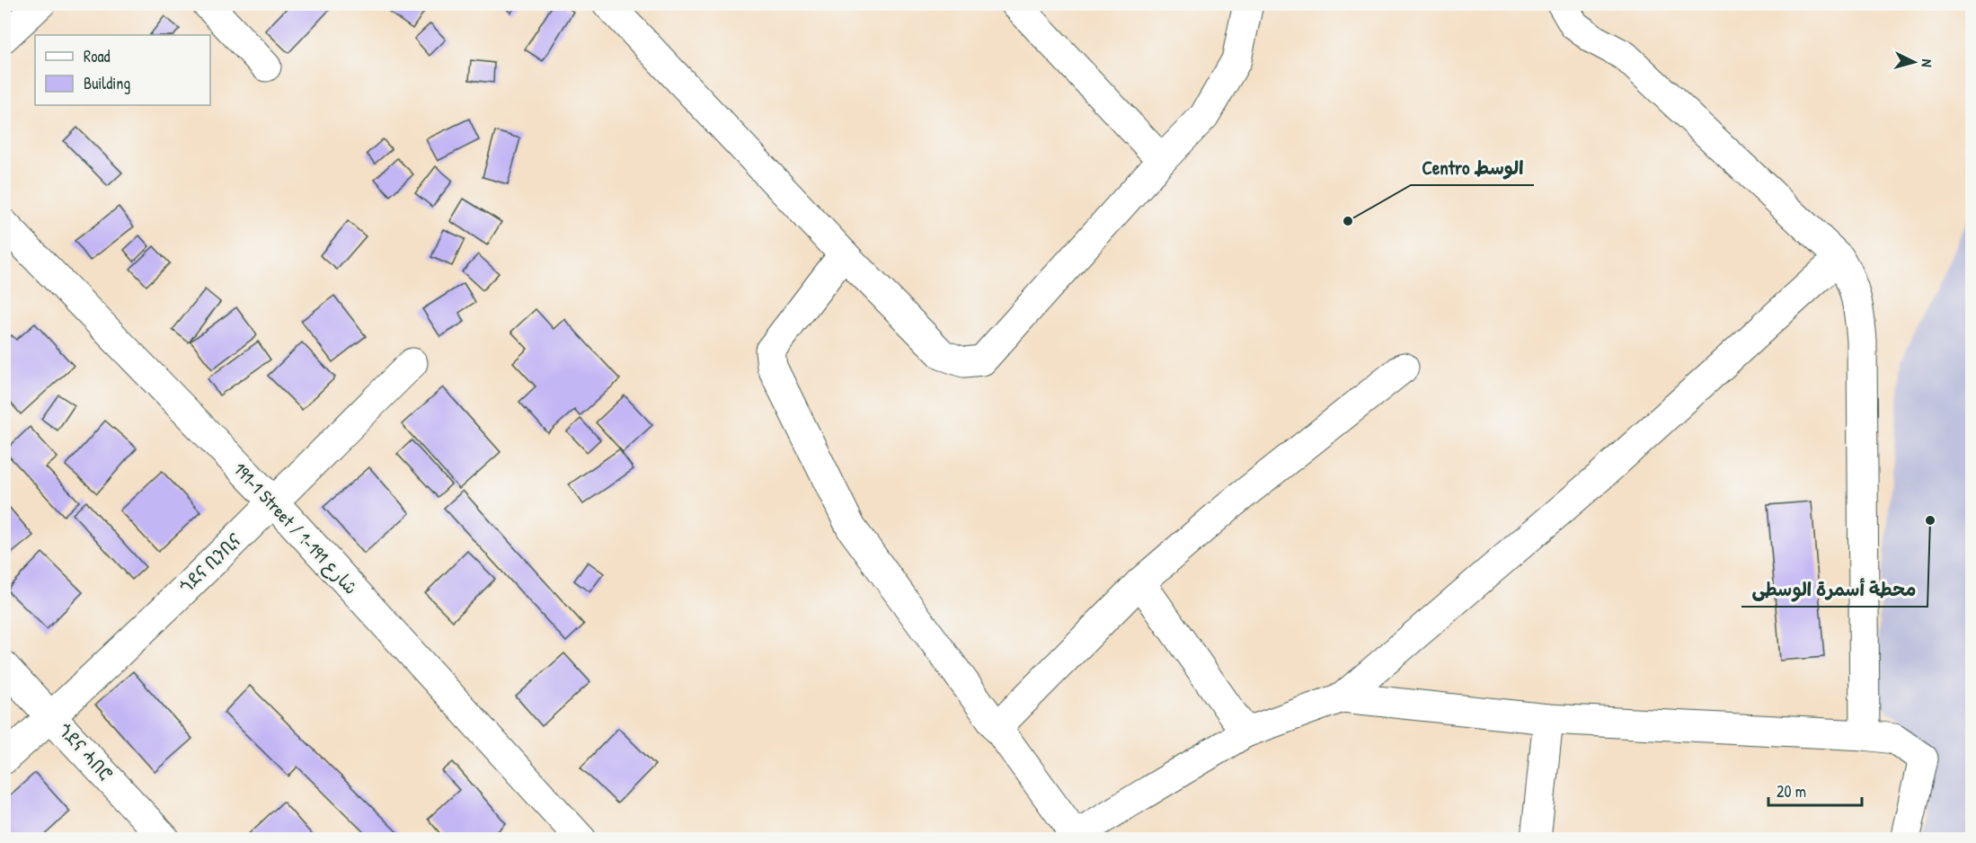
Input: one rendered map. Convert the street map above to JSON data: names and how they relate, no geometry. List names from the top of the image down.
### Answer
{
  "streets": {
    "street": ["191-1 Street / شارع 191-1", "ጎደና ቢንቢና", "ጎደና ሓበሮ"]
  },
  "crossings": [
    ["191-1 Street / شارع 191-1", "ጎደና ቢንቢና"],
    ["ጎደና ቢንቢና", "ጎደና ሓበሮ"]
  ],
  "places": ["Centro الوسط", "محطة أسمرة الوسطى"],
  "legend": ["Road", "Building"],
  "scale_bar": "20 m",
  "north": "right"
}
